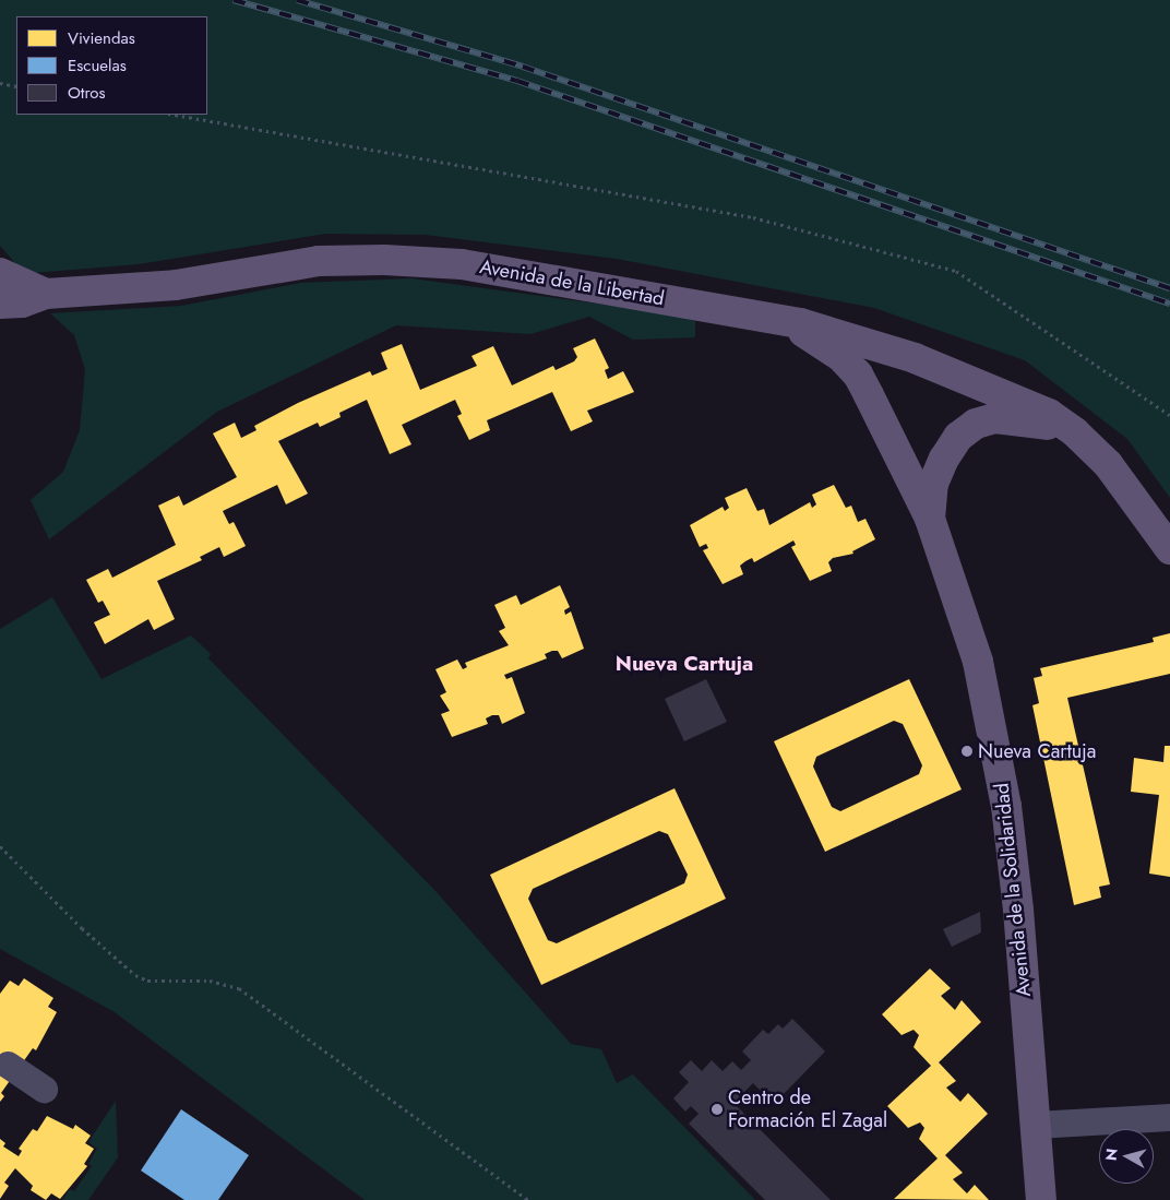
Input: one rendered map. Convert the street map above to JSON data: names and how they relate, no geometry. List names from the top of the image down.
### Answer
{
  "streets": {
    "main road": ["Avenida de la Libertad", "Avenida de la Solidaridad"]
  },
  "crossings": [
    ["Avenida de la Libertad", "Avenida de la Solidaridad"]
  ],
  "districts": ["Nueva Cartuja"],
  "places": ["Nueva Cartuja", "Centro de Formación El Zagal"],
  "legend": ["Viviendas", "Escuelas", "Otros"],
  "north": "left"
}
